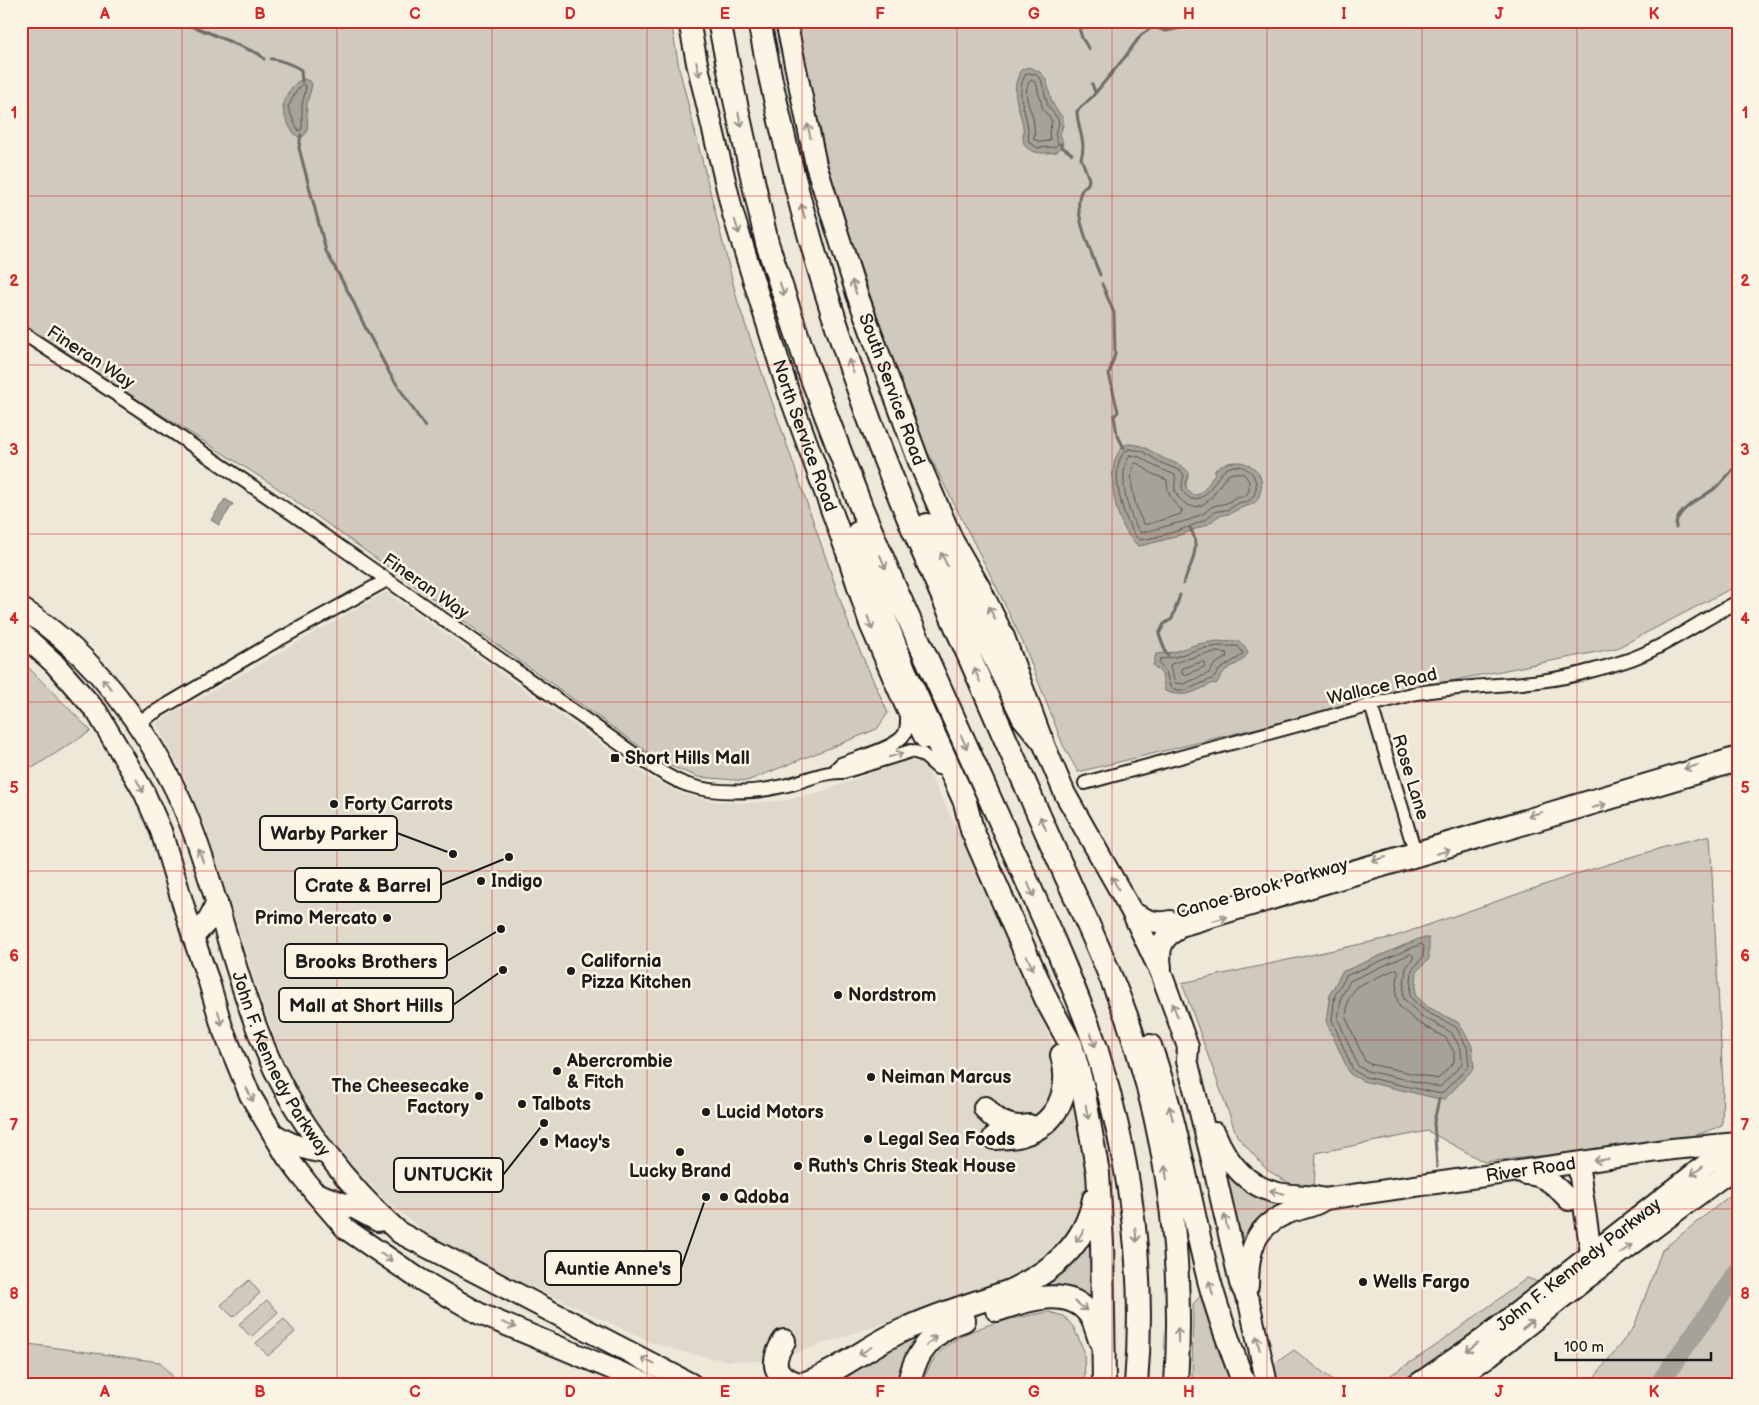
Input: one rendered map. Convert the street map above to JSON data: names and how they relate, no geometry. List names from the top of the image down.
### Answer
{
  "streets": {
    "main road": [
      "South Service Road",
      "North Service Road",
      "John F. Kennedy Parkway",
      "River Road"
    ],
    "street": [
      "Fineran Way",
      "Wallace Road",
      "Rose Lane",
      "Canoe Brook Parkway"
    ]
  },
  "crossings": [
    ["Fineran Way", "North Service Road"],
    ["South Service Road", "River Road"],
    ["Wallace Road", "Rose Lane"],
    ["Rose Lane", "Canoe Brook Parkway"],
    ["John F. Kennedy Parkway", "River Road"]
  ],
  "one_way": ["South Service Road", "North Service Road", "River Road"],
  "places": {
    "transit": ["Short Hills Mall"],
    "other": [
      "Forty Carrots",
      "Warby Parker",
      "Crate & Barrel",
      "Indigo",
      "Primo Mercato",
      "Brooks Brothers",
      "Mall at Short Hills",
      "California Pizza Kitchen",
      "Nordstrom",
      "Abercrombie & Fitch",
      "Neiman Marcus",
      "The Cheesecake Factory",
      "Talbots",
      "Lucid Motors",
      "UNTUCKit",
      "Legal Sea Foods",
      "Macy's",
      "Lucky Brand",
      "Ruth's Chris Steak House",
      "Auntie Anne's",
      "Qdoba",
      "Wells Fargo"
    ]
  },
  "scale_bar": "100 m",
  "grid": {
    "columns": [
      "A",
      "B",
      "C",
      "D",
      "E",
      "F",
      "G",
      "H",
      "I",
      "J",
      "K"
    ],
    "rows": [
      "1",
      "2",
      "3",
      "4",
      "5",
      "6",
      "7",
      "8"
    ]
  }
}
